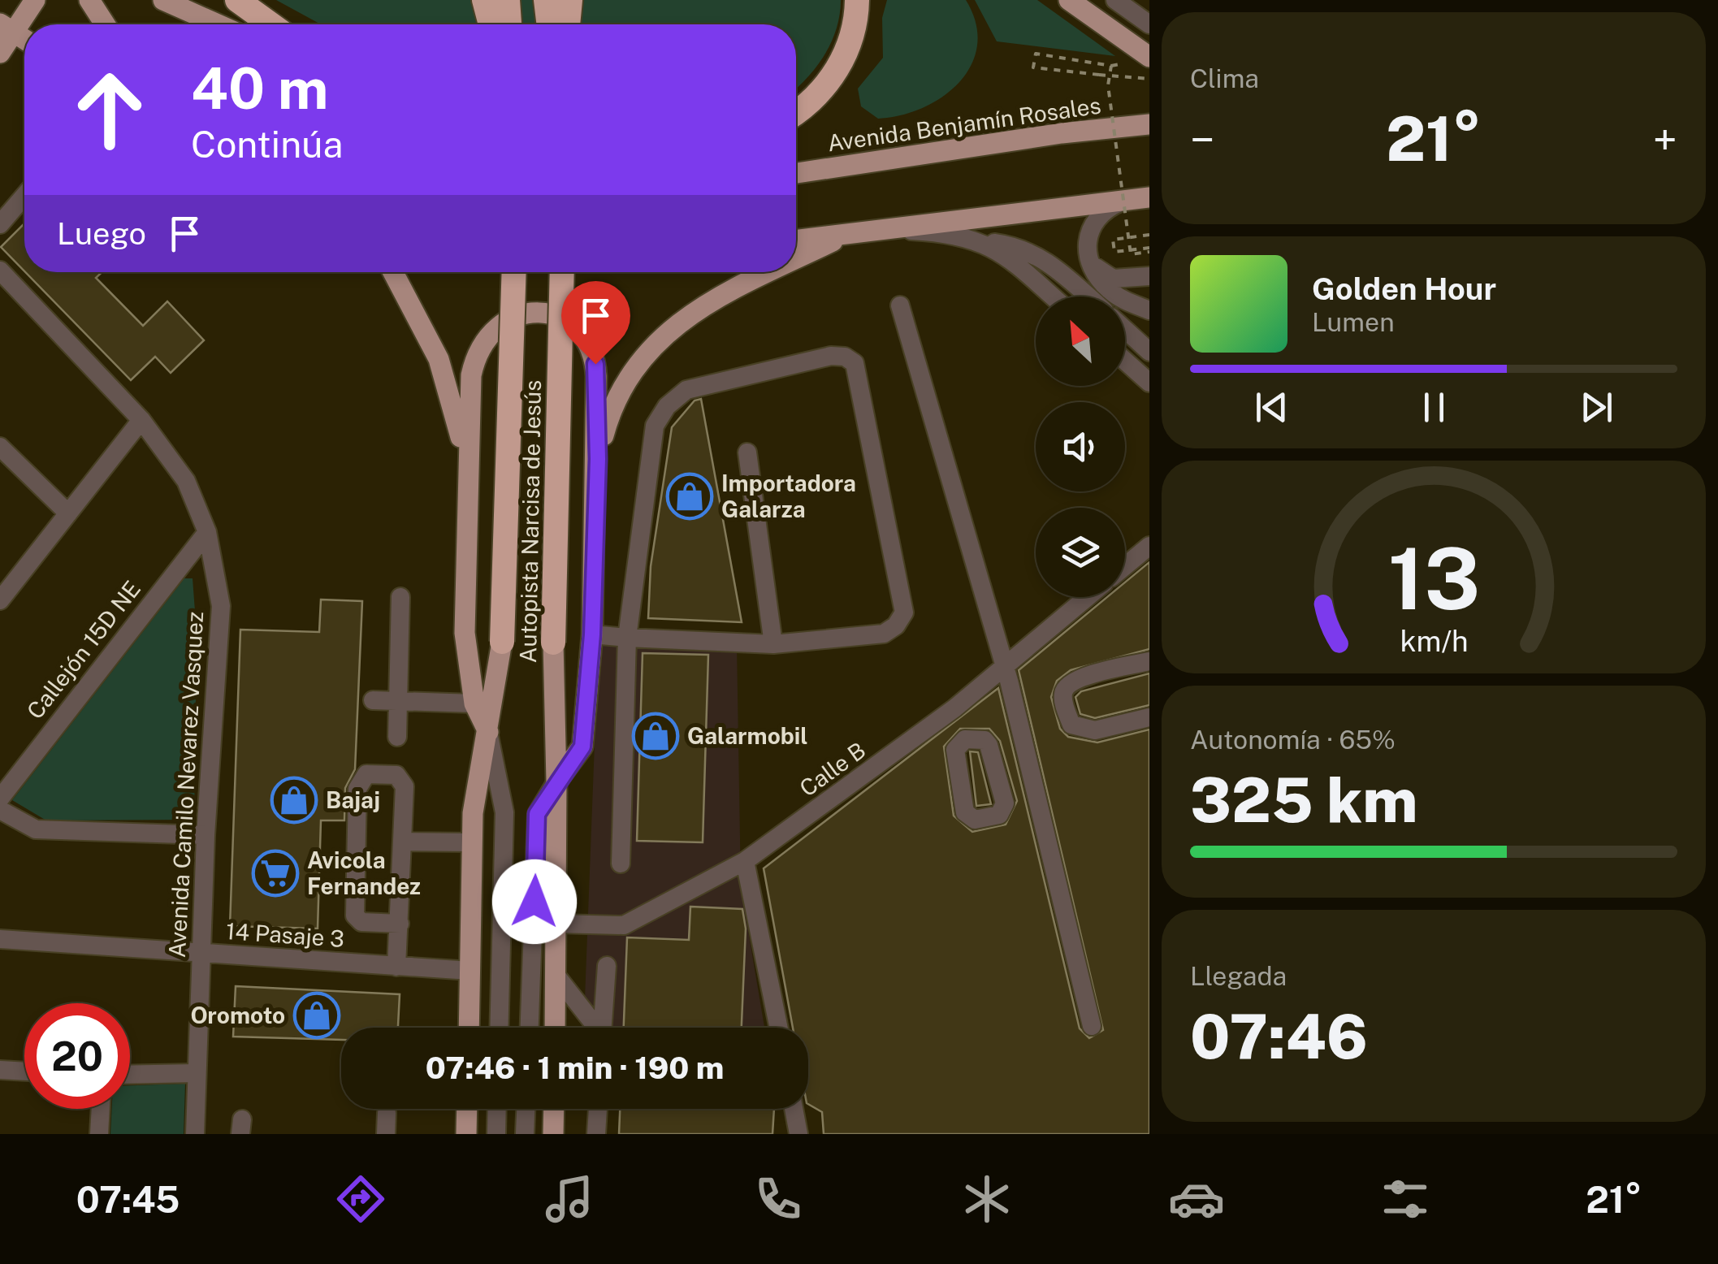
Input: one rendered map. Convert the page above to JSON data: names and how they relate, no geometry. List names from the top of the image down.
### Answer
{
  "streets": {
    "highway": ["Autopista Narcisa de Jesús"],
    "main road": ["Avenida Benjamín Rosales"],
    "street": [
      "Callejón 15D NE",
      "Calle B",
      "Avenida Camilo Nevarez Vasquez",
      "14 Pasaje 3"
    ]
  },
  "crossings": [
    ["Autopista Narcisa de Jesús", "Calle B"],
    ["Autopista Narcisa de Jesús", "14 Pasaje 3"],
    ["Callejón 15D NE", "Avenida Camilo Nevarez Vasquez"],
    ["Avenida Camilo Nevarez Vasquez", "14 Pasaje 3"]
  ],
  "places": {
    "shop": [
      "Importadora Galarza",
      "Galarmobil",
      "Bajaj",
      "Oromoto"
    ],
    "supermarket": ["Avicola Fernandez"]
  },
  "north": "top left",
  "page": {
    "tile": [
      "Clima",
      ["Autonomía · 65%", "325 km"],
      ["Llegada", "07:46"]
    ],
    "turn": ["40 m", "Continúa"],
    "heat": ["−", "21°", "+"],
    "then": "Luego",
    "song": ["Golden Hour", "Lumen"],
    "limit": "20",
    "trip": "07:46 · 1 min · 190 m",
    "tabs": ["07:45", "21°"],
    "gauge": ["13", "km/h"]
  }
}
